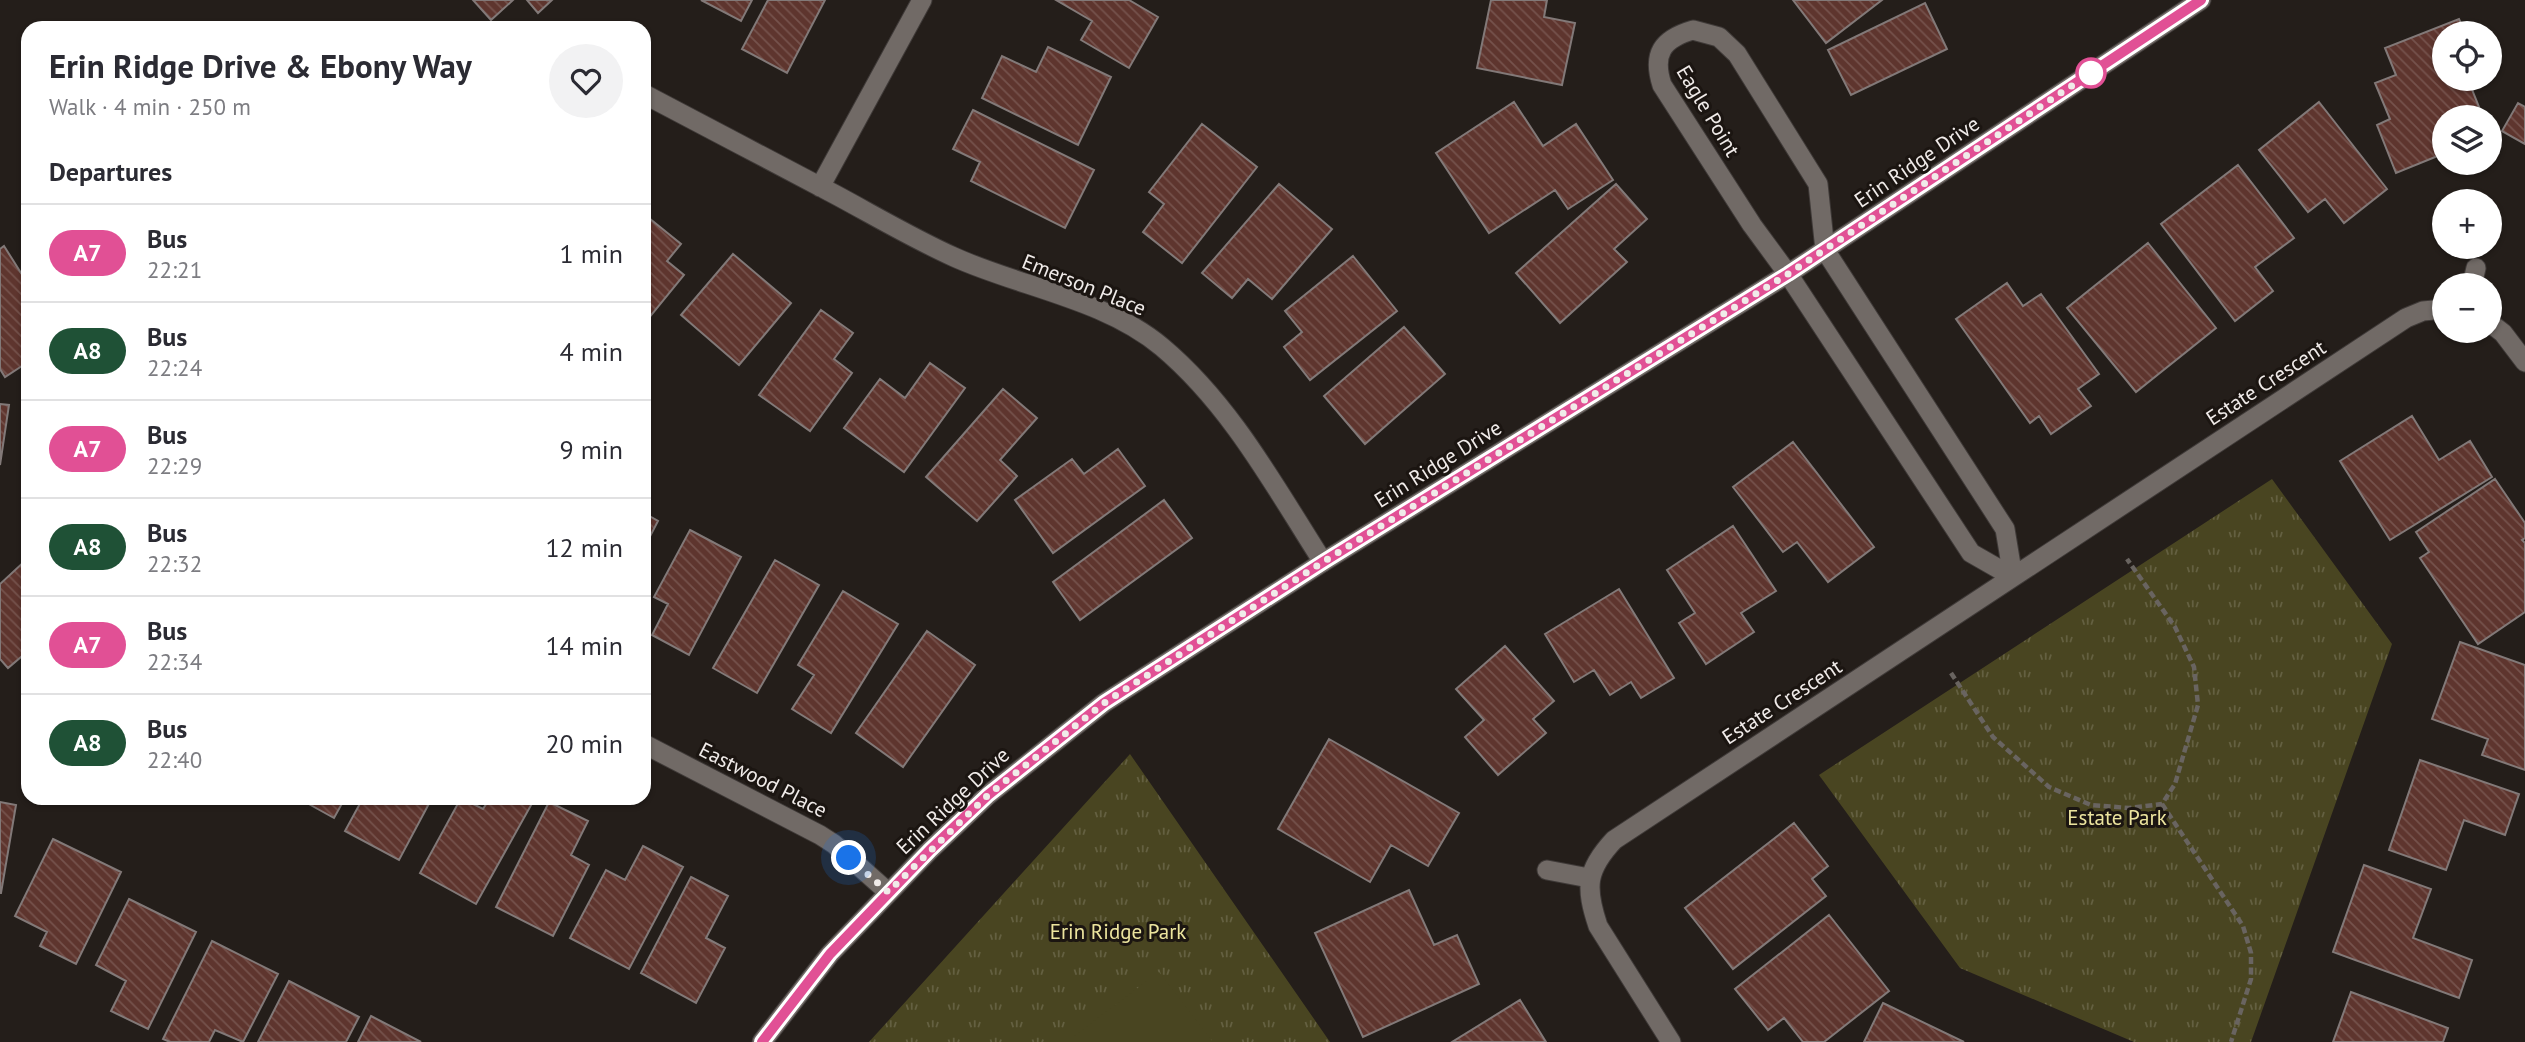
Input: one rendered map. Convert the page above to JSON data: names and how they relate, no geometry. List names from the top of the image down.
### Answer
{
  "streets": {
    "street": [
      "Eagle Point",
      "Erin Ridge Drive",
      "Emerson Place",
      "Estate Crescent",
      "Eastwood Place"
    ]
  },
  "crossings": [
    ["Eagle Point", "Erin Ridge Drive"],
    ["Erin Ridge Drive", "Emerson Place"],
    ["Erin Ridge Drive", "Eastwood Place"]
  ],
  "parks": ["Estate Park", "Erin Ridge Park"],
  "lines": ["bus line A7"],
  "page": {
    "map_buttons": ["+", "−"],
    "heading": [
      ["Erin Ridge Drive & Ebony Way", "Walk · 4 min · 250 m"],
      "Departures"
    ],
    "list": [
      {
        "mark": "A7",
        "name": "Bus",
        "note": "22:21",
        "value": "1 min"
      },
      {
        "mark": "A8",
        "name": "Bus",
        "note": "22:24",
        "value": "4 min"
      },
      {
        "mark": "A7",
        "name": "Bus",
        "note": "22:29",
        "value": "9 min"
      },
      {
        "mark": "A8",
        "name": "Bus",
        "note": "22:32",
        "value": "12 min"
      },
      {
        "mark": "A7",
        "name": "Bus",
        "note": "22:34",
        "value": "14 min"
      },
      {
        "mark": "A8",
        "name": "Bus",
        "note": "22:40",
        "value": "20 min"
      }
    ]
  }
}
